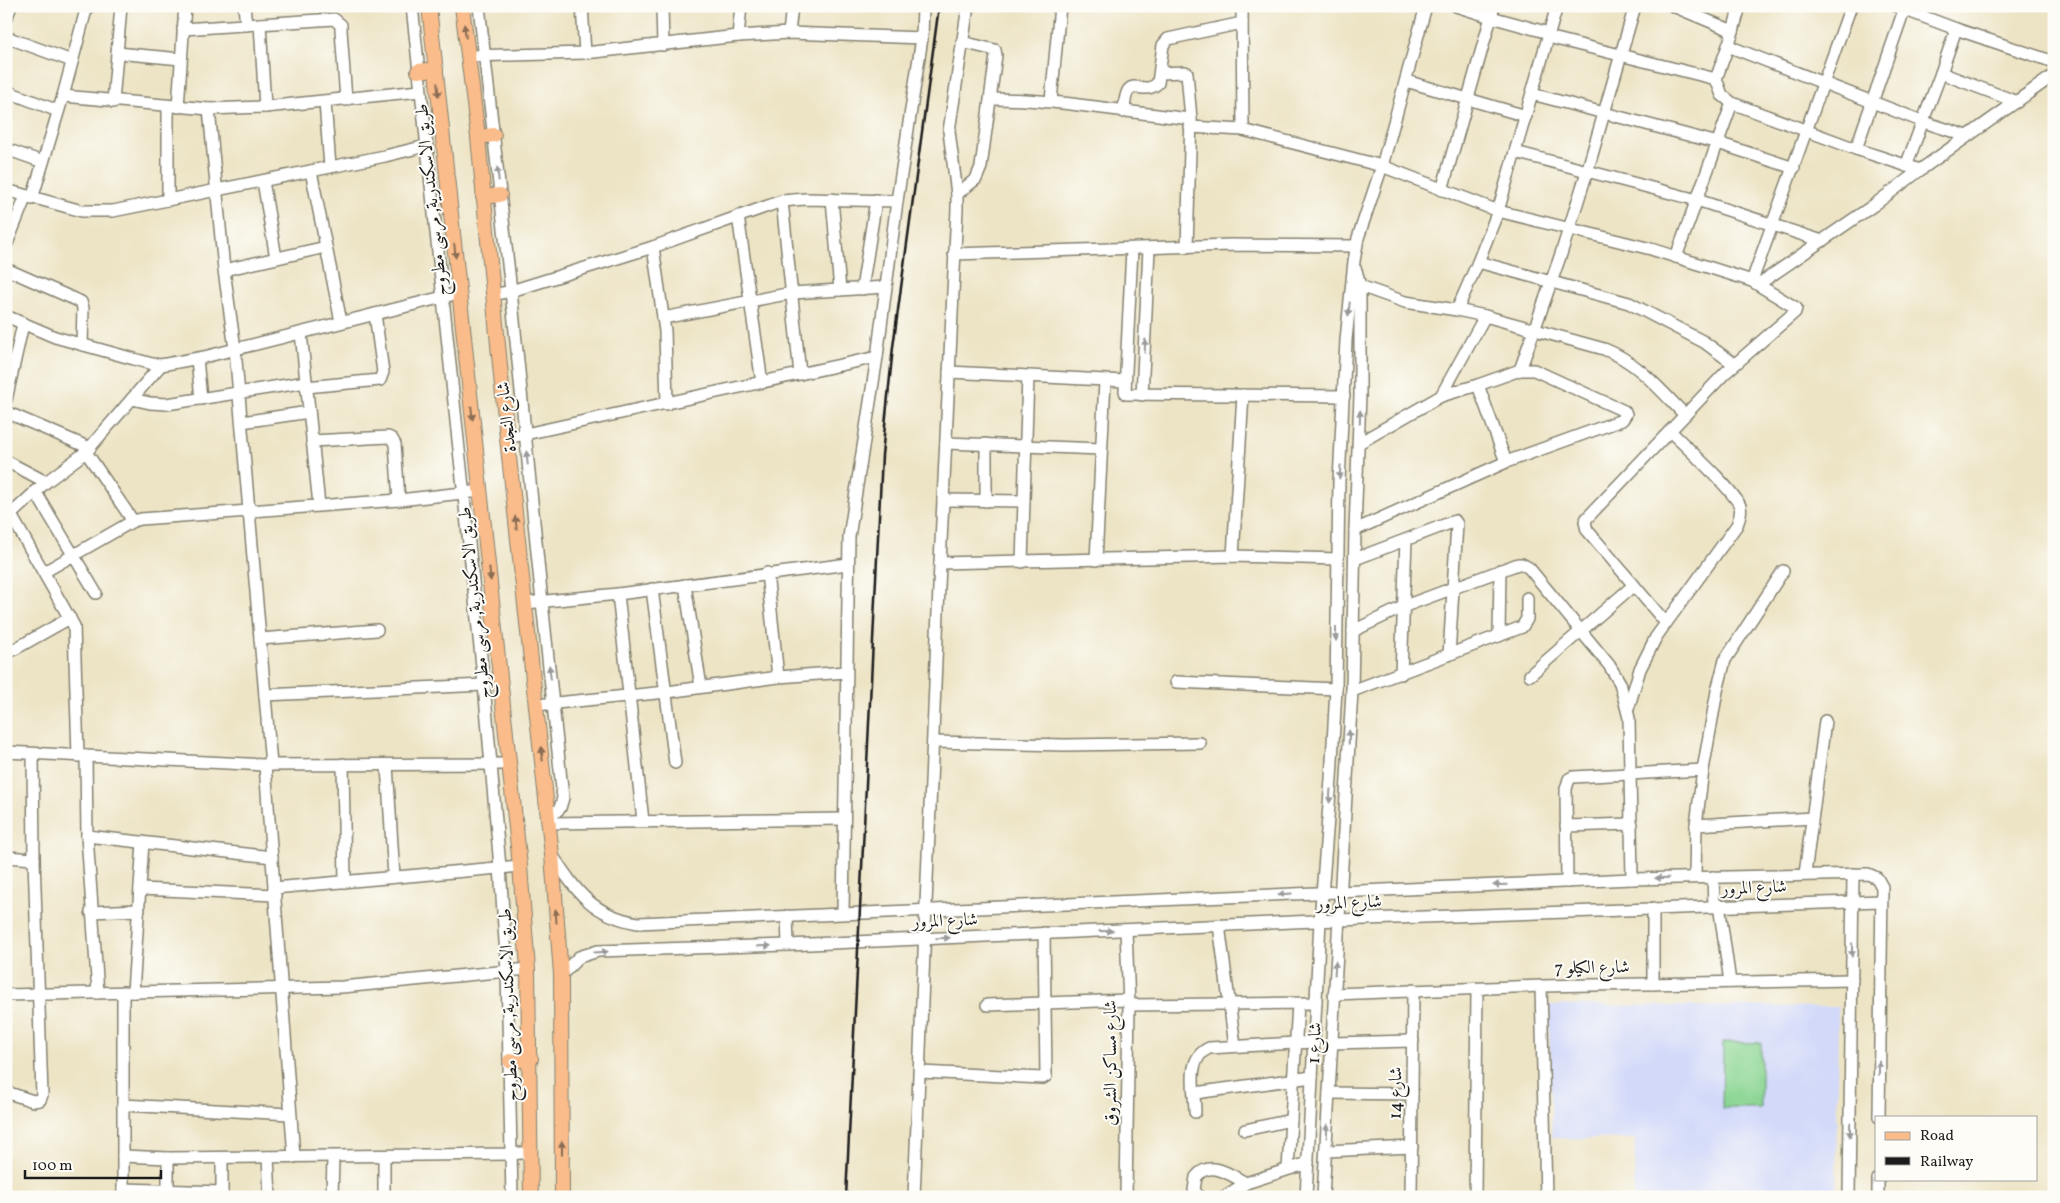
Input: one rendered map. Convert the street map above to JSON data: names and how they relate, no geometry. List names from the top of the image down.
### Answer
{
  "streets": {
    "main road": ["طريق الاسكندرية, مرسى مطروح"],
    "street": [
      "شارع النجدة",
      "شارع المرور",
      "شارع الكيلو 7",
      "شارع 1",
      "شارع مساكن الشروق",
      "شارع 14"
    ]
  },
  "crossings": [
    ["شارع المرور", "شارع 1"],
    ["شارع المرور", "شارع مساكن الشروق"],
    ["شارع الكيلو 7", "شارع 1"],
    ["شارع الكيلو 7", "شارع 14"]
  ],
  "legend": ["Road", "Railway"],
  "scale_bar": "100 m"
}
